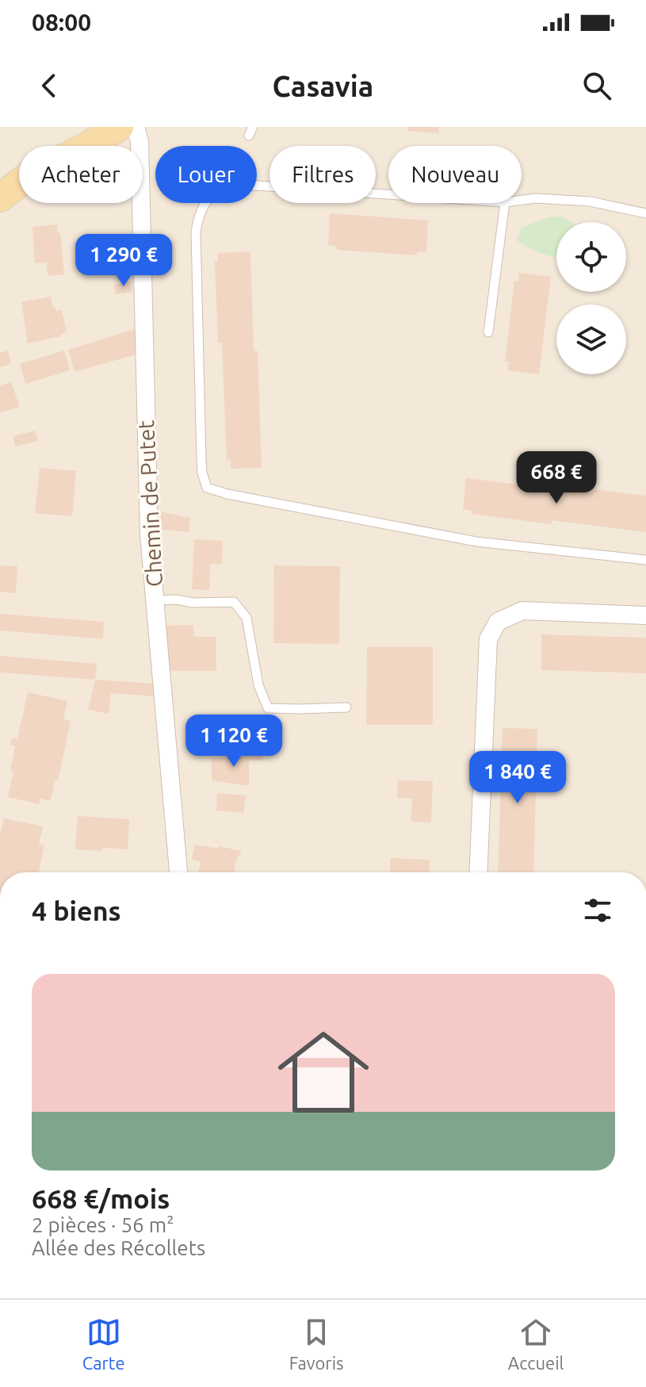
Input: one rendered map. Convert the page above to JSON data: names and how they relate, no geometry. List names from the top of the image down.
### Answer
{
  "streets": {
    "street": ["Chemin de Putet"]
  },
  "page": {
    "status": "08:00",
    "header": "Casavia",
    "chip": [
      "Acheter",
      "Louer",
      "Filtres",
      "Nouveau"
    ],
    "price": [
      "1 290 €",
      "668 €",
      "1 120 €",
      "1 840 €"
    ],
    "heading": "4 biens",
    "list": [
      {
        "name": "668 €/mois",
        "note": "2 pièces · 56 m² · Allée des Récollets"
      }
    ],
    "tabs": ["Carte", "Favoris", "Accueil"]
  }
}
